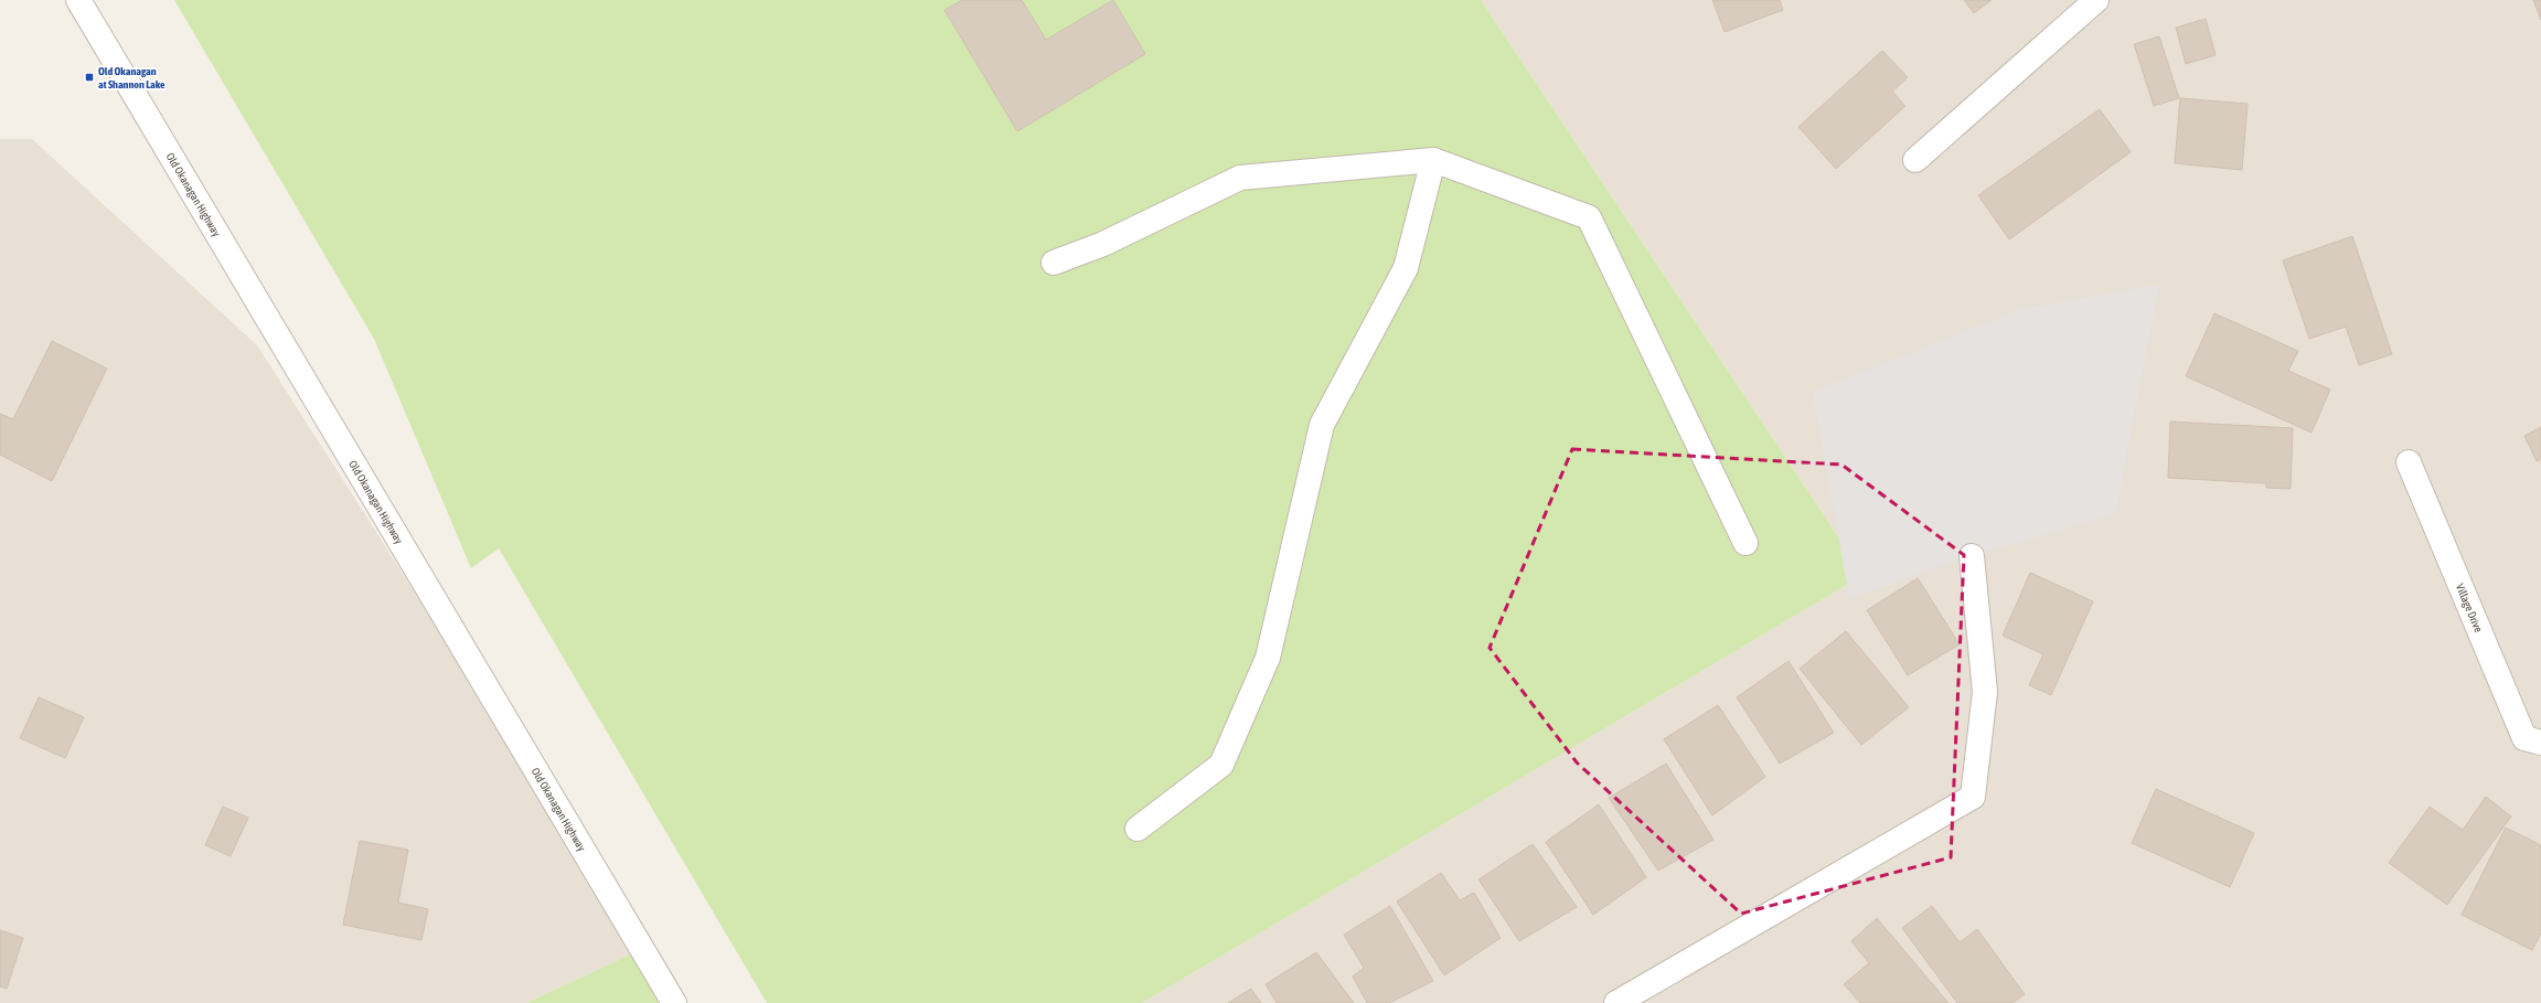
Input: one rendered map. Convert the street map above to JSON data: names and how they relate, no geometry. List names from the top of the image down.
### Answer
{
  "streets": {
    "street": ["Old Okanagan Highway", "Village Drive"]
  },
  "places": {
    "transit": ["Old Okanagan at Shannon Lake"]
  }
}
